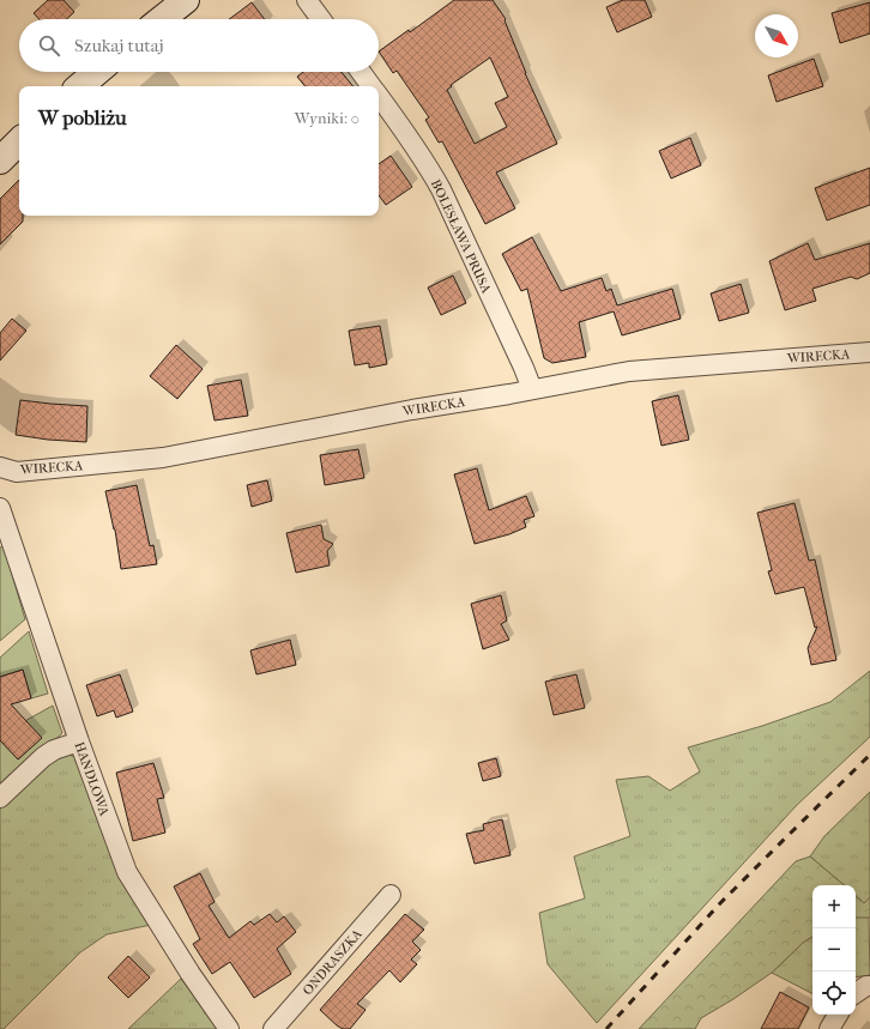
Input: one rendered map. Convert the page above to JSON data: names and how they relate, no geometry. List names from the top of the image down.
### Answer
{
  "streets": {
    "street": [
      "BOLESŁAWA PRUSA",
      "WIRECKA",
      "HANDLOWA",
      "ONDRASZKA"
    ]
  },
  "crossings": [
    ["BOLESŁAWA PRUSA", "WIRECKA"]
  ],
  "north": "bottom right",
  "page": {
    "search": "Szukaj tutaj",
    "heading": ["W pobliżu", "Wyniki: 0"],
    "map_buttons": ["+", "−"]
  }
}
